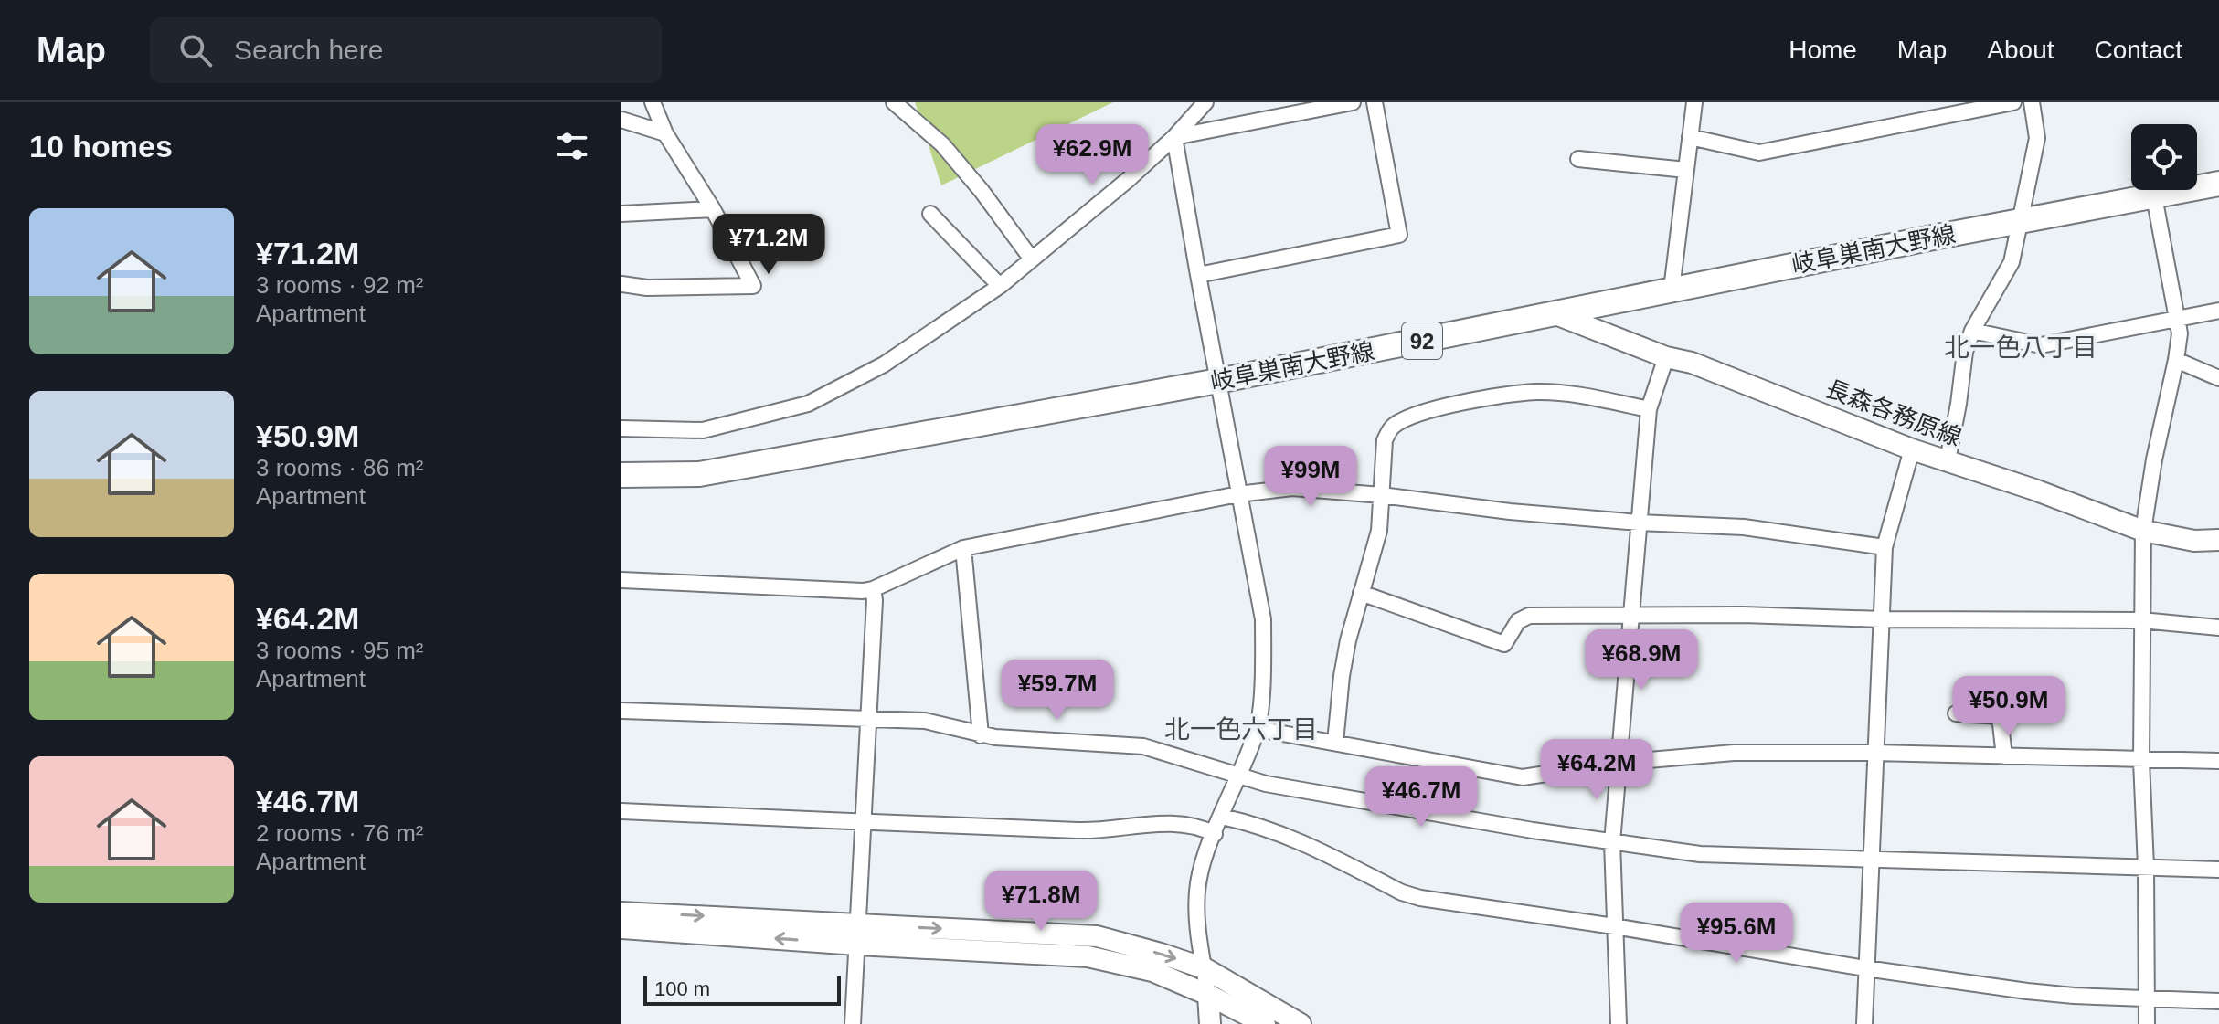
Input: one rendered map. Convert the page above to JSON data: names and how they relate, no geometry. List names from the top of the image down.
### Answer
{
  "streets": {
    "main road": ["岐阜巣南大野線", "92"],
    "street": ["長森各務原線"]
  },
  "crossings": [
    ["岐阜巣南大野線", "長森各務原線"]
  ],
  "districts": ["北一色八丁目", "北一色六丁目"],
  "scale_bar": "100 m",
  "page": {
    "header": "Map",
    "search": "Search here",
    "nav": [
      "Home",
      "Map",
      "About",
      "Contact"
    ],
    "heading": "10 homes",
    "price": [
      "¥62.9M",
      "¥71.2M",
      "¥99M",
      "¥68.9M",
      "¥59.7M",
      "¥50.9M",
      "¥64.2M",
      "¥46.7M",
      "¥71.8M",
      "¥95.6M"
    ],
    "list": [
      {
        "name": "¥71.2M",
        "note": "3 rooms · 92 m² · Apartment"
      },
      {
        "name": "¥50.9M",
        "note": "3 rooms · 86 m² · Apartment"
      },
      {
        "name": "¥64.2M",
        "note": "3 rooms · 95 m² · Apartment"
      },
      {
        "name": "¥46.7M",
        "note": "2 rooms · 76 m² · Apartment"
      }
    ],
    "scale": "100 m"
  }
}
